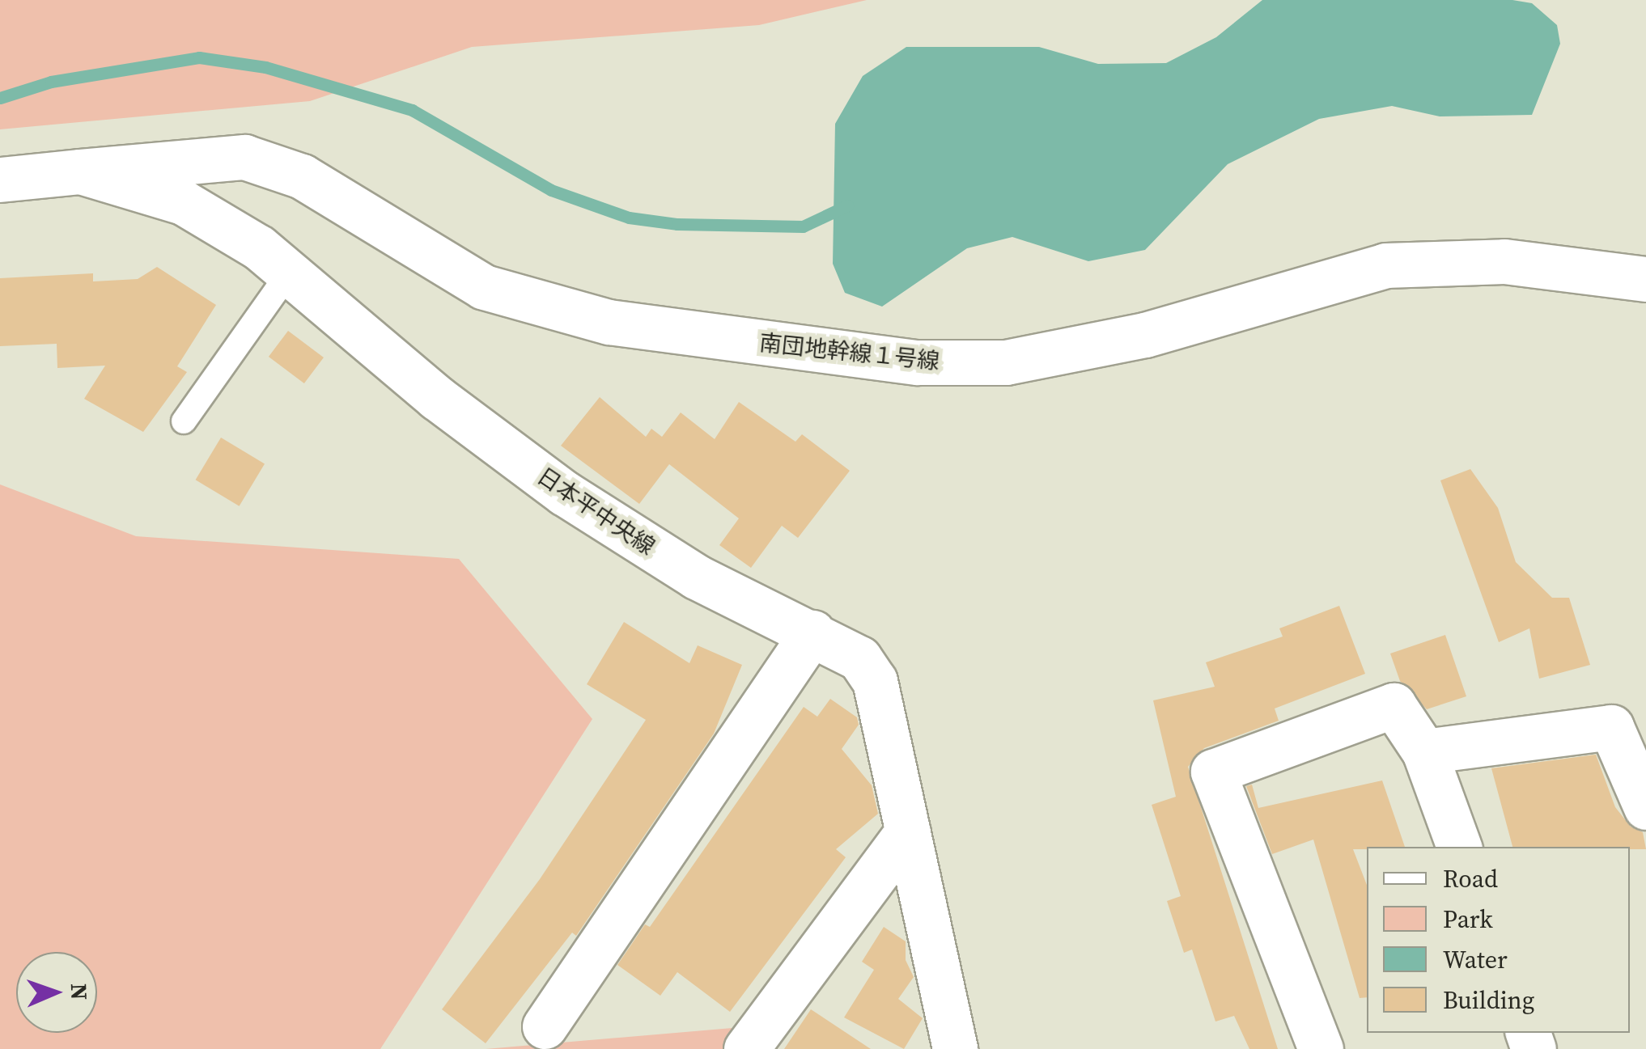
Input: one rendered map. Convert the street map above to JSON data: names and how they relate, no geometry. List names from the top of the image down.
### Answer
{
  "streets": {
    "street": ["南団地幹線１号線", "日本平中央線"]
  },
  "crossings": [
    ["南団地幹線１号線", "日本平中央線"]
  ],
  "legend": [
    "Road",
    "Park",
    "Water",
    "Building"
  ],
  "north": "right"
}
